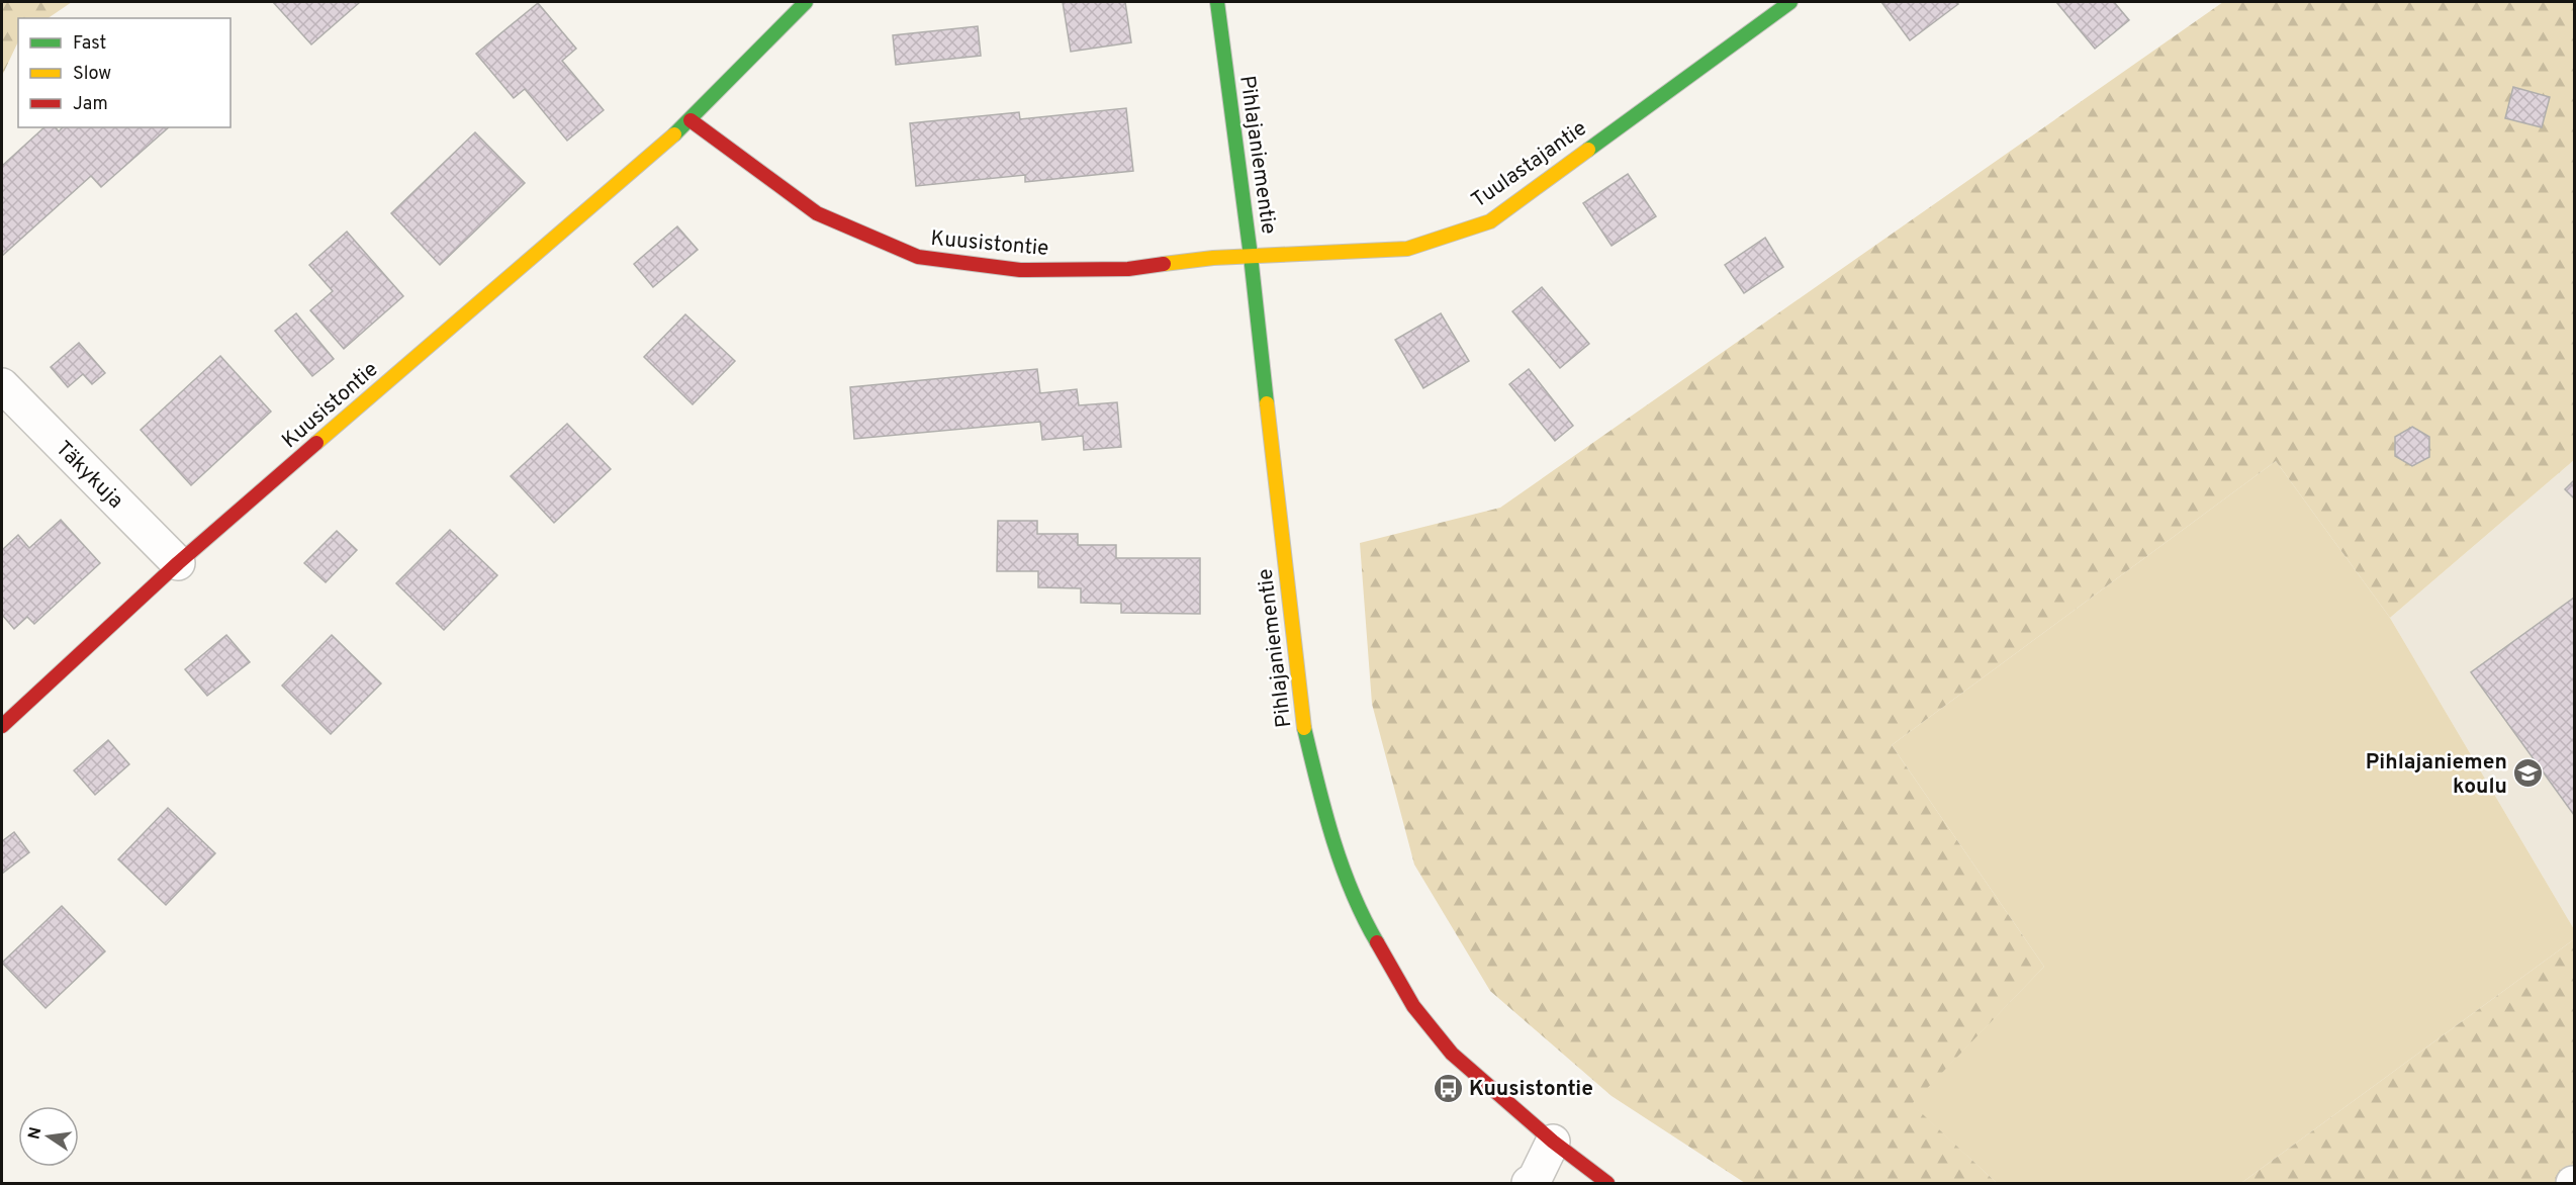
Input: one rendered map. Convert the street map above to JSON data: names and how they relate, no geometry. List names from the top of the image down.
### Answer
{
  "streets": {
    "street": [
      "Pihlajaniementie",
      "Tuulastajantie",
      "Kuusistontie",
      "Täkykuja"
    ]
  },
  "crossings": [
    ["Pihlajaniementie", "Tuulastajantie"],
    ["Pihlajaniementie", "Kuusistontie"],
    ["Tuulastajantie", "Kuusistontie"],
    ["Kuusistontie", "Täkykuja"]
  ],
  "places": {
    "school or university": ["Pihlajaniemen koulu"],
    "bus stop": ["Kuusistontie"]
  },
  "legend": ["Fast", "Slow", "Jam"],
  "north": "left"
}
